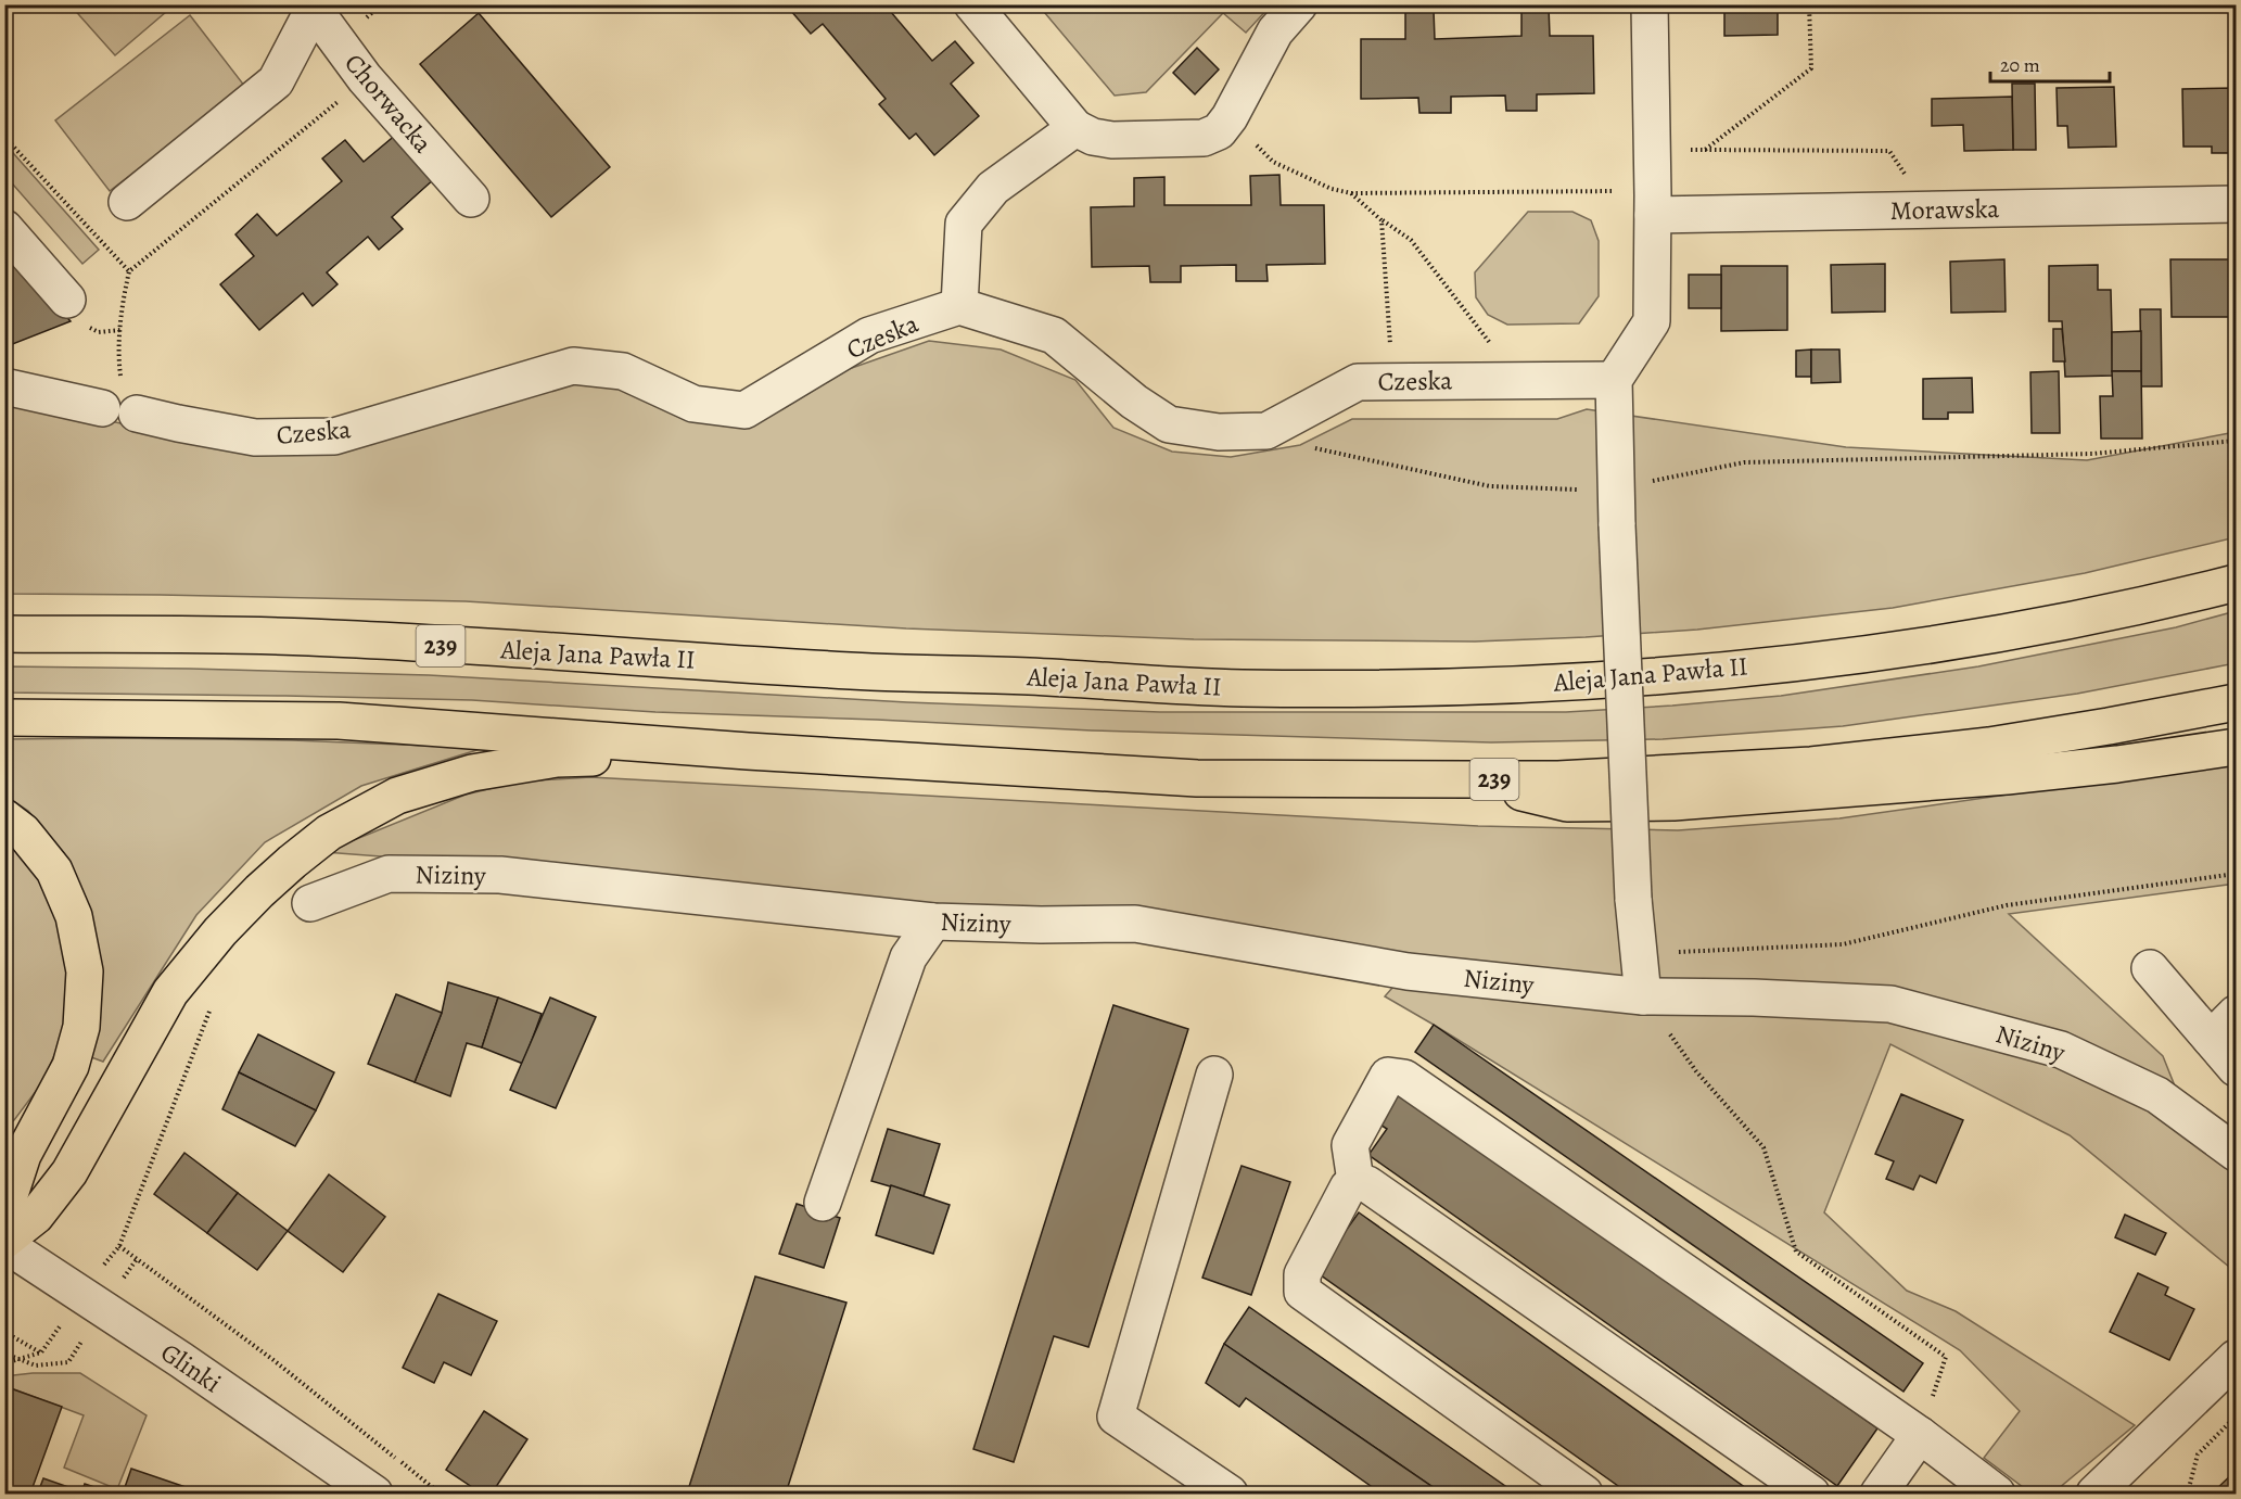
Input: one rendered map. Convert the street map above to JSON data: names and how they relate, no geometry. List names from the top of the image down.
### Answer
{
  "streets": {
    "main road": ["239", "Aleja Jana Pawła II"],
    "street": [
      "Chorwacka",
      "Morawska",
      "Czeska",
      "Niziny",
      "Glinki"
    ]
  },
  "scale_bar": "20 m"
}
